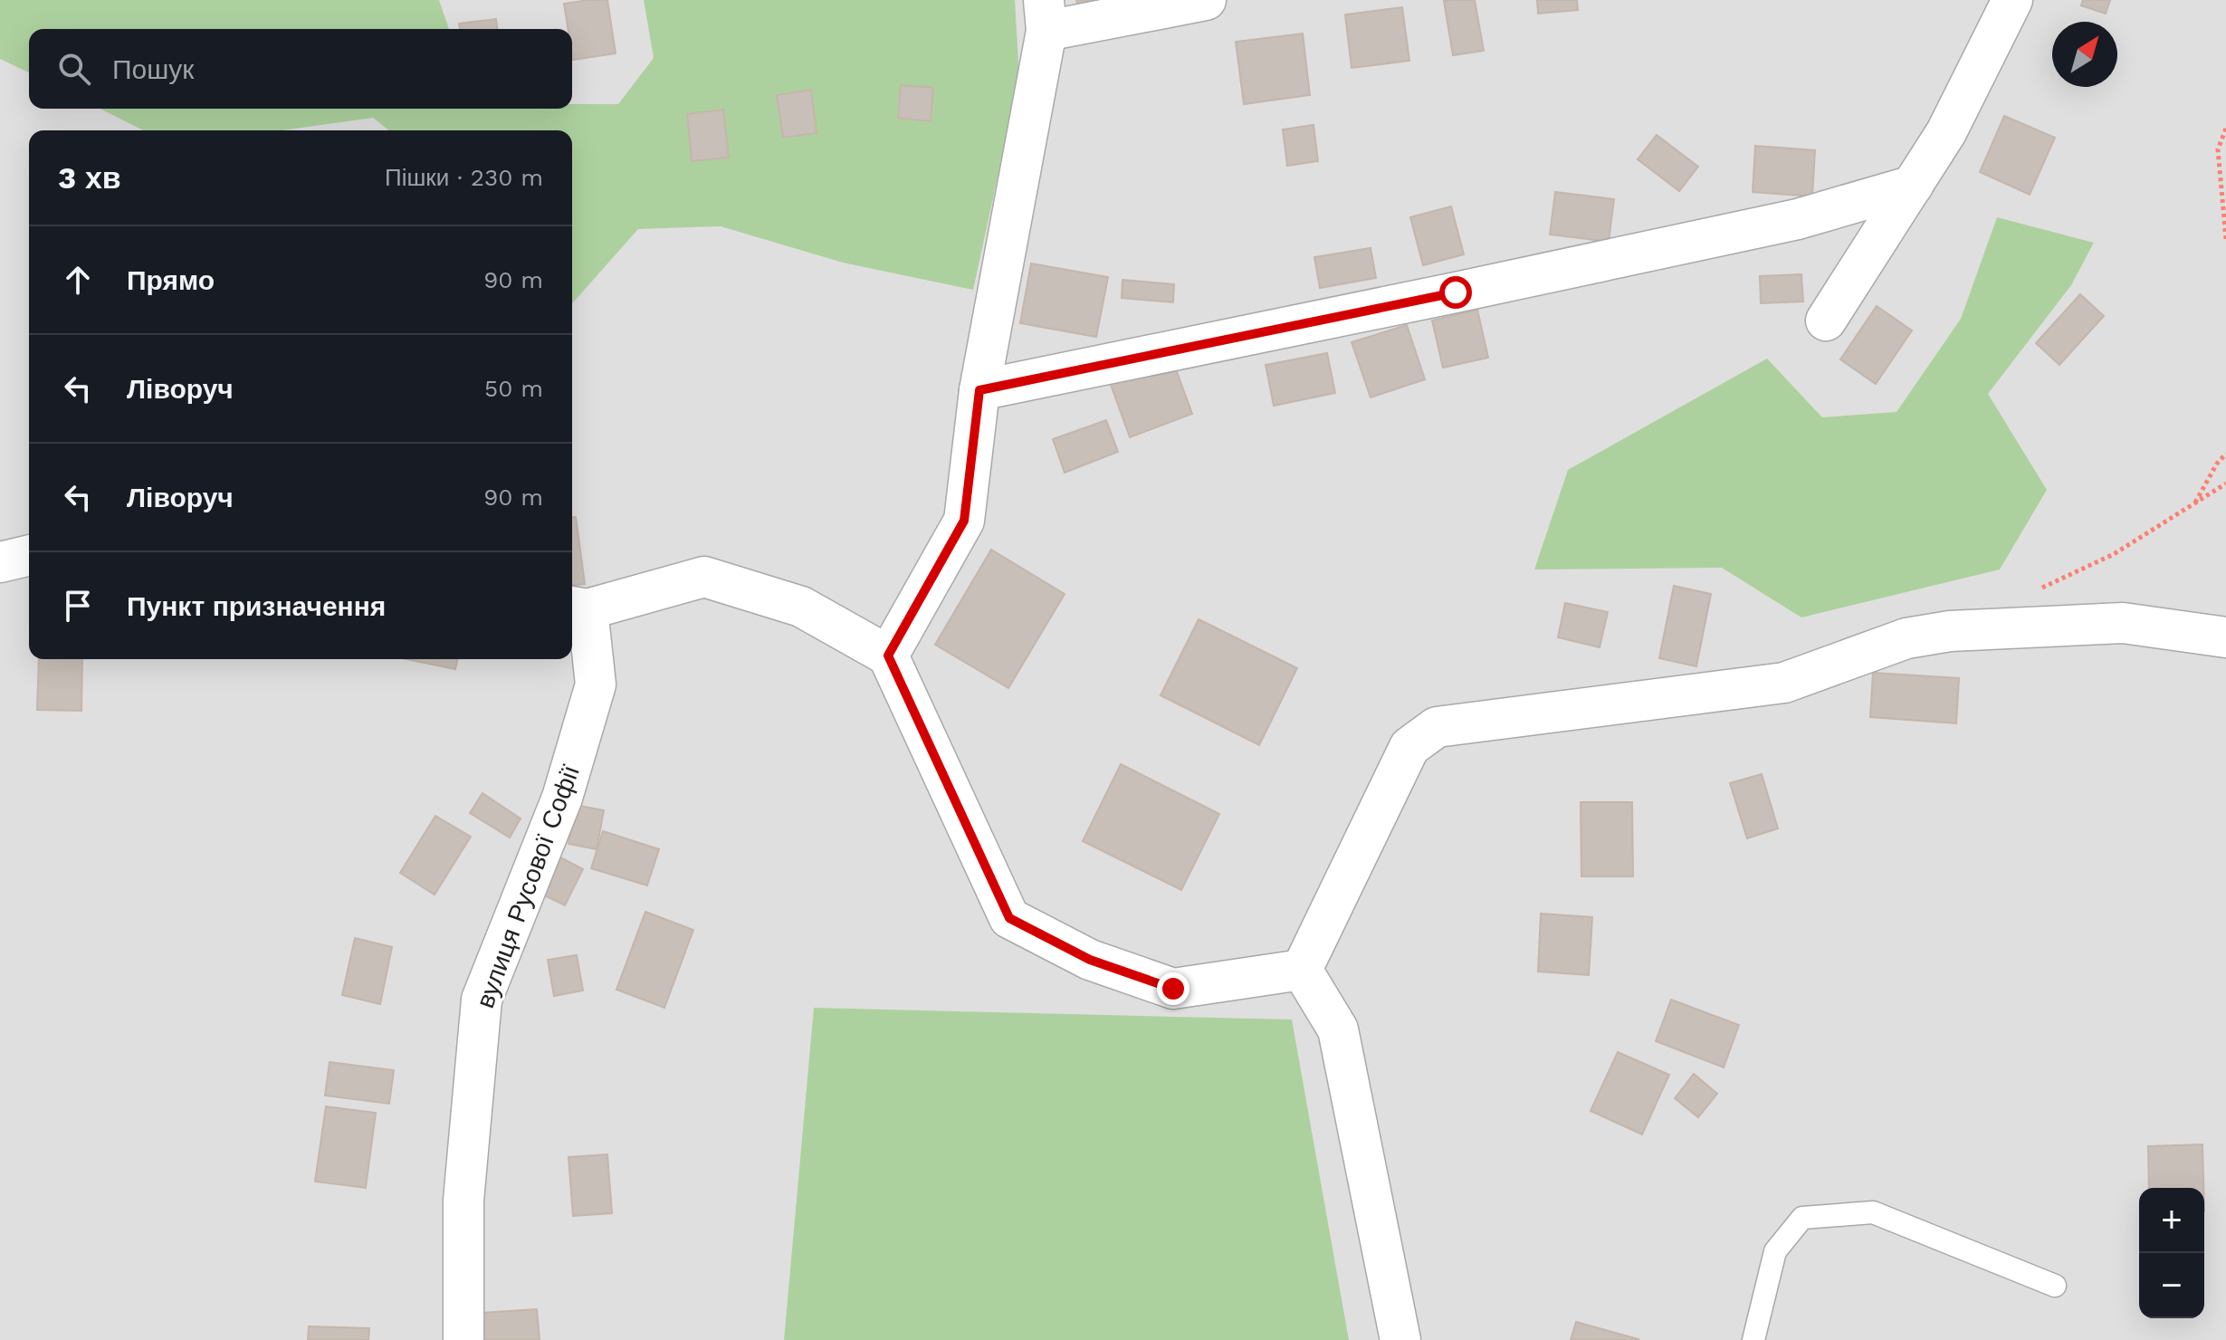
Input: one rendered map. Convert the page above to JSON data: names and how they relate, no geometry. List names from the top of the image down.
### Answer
{
  "streets": {
    "street": ["вулиця Русової Софії"]
  },
  "north": "top right",
  "page": {
    "search": "Пошук",
    "heading": ["3 хв", "Пішки · 230 m"],
    "list": [
      ["Прямо", "90 m"],
      ["Ліворуч", "50 m"],
      ["Ліворуч", "90 m"],
      "Пункт призначення"
    ],
    "map_buttons": ["+", "−"]
  }
}
